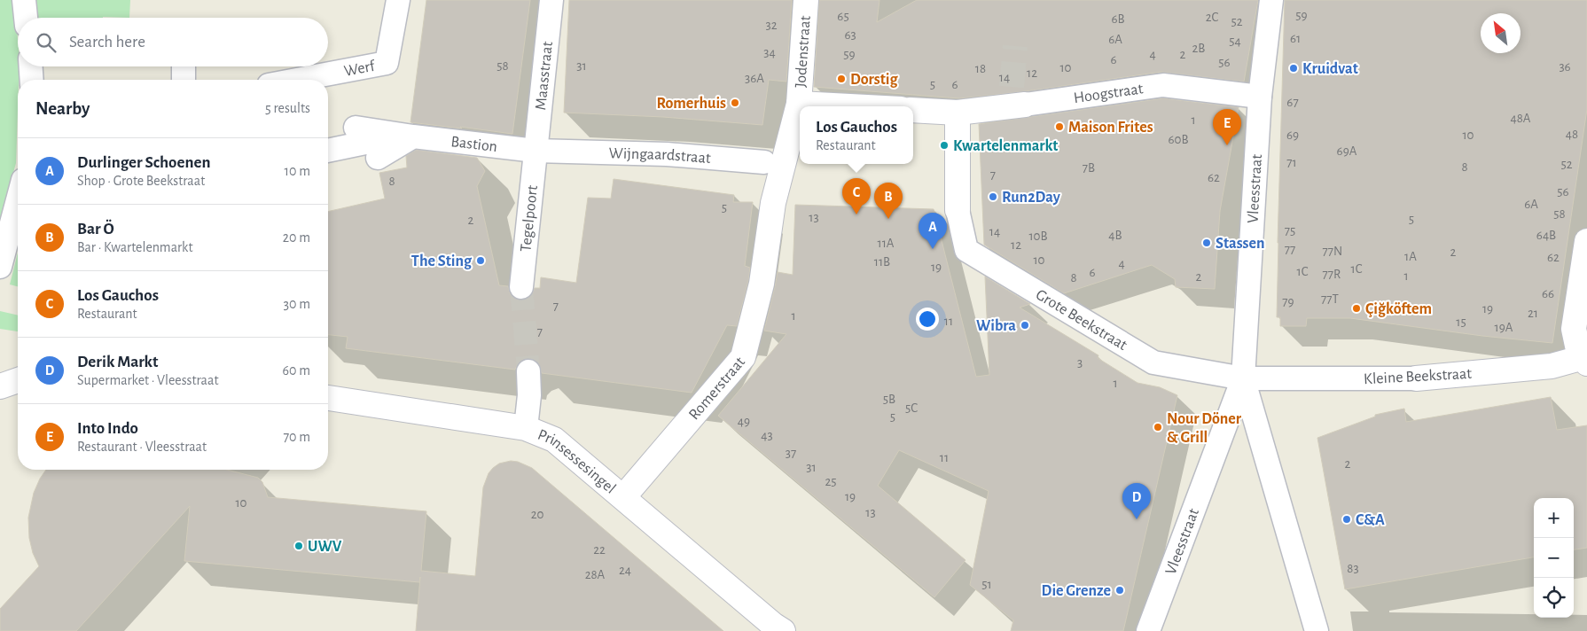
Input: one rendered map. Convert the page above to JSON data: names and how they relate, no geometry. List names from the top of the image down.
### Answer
{
  "streets": {
    "street": [
      "Jodenstraat",
      "Werf",
      "Maasstraat",
      "Hoogstraat",
      "Bastion",
      "Wijngaardstraat",
      "Vleesstraat",
      "Tegelpoort",
      "Grote Beekstraat",
      "Kleine Beekstraat",
      "Romerstraat",
      "Prinsessesingel"
    ]
  },
  "crossings": [
    ["Maasstraat", "Bastion"],
    ["Maasstraat", "Wijngaardstraat"],
    ["Maasstraat", "Tegelpoort"],
    ["Hoogstraat", "Vleesstraat"],
    ["Bastion", "Wijngaardstraat"],
    ["Bastion", "Tegelpoort"],
    ["Wijngaardstraat", "Tegelpoort"],
    ["Wijngaardstraat", "Romerstraat"],
    ["Vleesstraat", "Grote Beekstraat"],
    ["Vleesstraat", "Kleine Beekstraat"],
    ["Grote Beekstraat", "Kleine Beekstraat"],
    ["Romerstraat", "Prinsessesingel"]
  ],
  "places": [
    "Kruidvat",
    "Dorstig",
    "Romerhuis",
    "Maison Frites",
    "Kwartelenmarkt",
    "Run2Day",
    "Stassen",
    "The Sting",
    "Çiğköftem",
    "Wibra",
    "Nour Döner & Grill",
    "C&A",
    "UWV",
    "Die Grenze"
  ],
  "house_numbers": [
    "59",
    "65",
    "2C",
    "6B",
    "52",
    "32",
    "63",
    "61",
    "6A",
    "54",
    "2B",
    "34",
    "59",
    "4",
    "2",
    "6",
    "56",
    "58",
    "31",
    "36",
    "10",
    "18",
    "12",
    "14",
    "36A",
    "5",
    "6",
    "67",
    "48A",
    "1",
    "48",
    "69",
    "10",
    "60B",
    "69A",
    "71",
    "52",
    "8",
    "7B",
    "7",
    "62",
    "8",
    "56",
    "6A",
    "5",
    "58",
    "13",
    "5",
    "2",
    "75",
    "14",
    "4B",
    "64B",
    "10B",
    "11A",
    "12",
    "77",
    "77N",
    "2",
    "1A",
    "62",
    "10",
    "11B",
    "4",
    "19",
    "1C",
    "1C",
    "6",
    "77R",
    "1",
    "2",
    "8",
    "66",
    "77T",
    "79",
    "7",
    "19",
    "21",
    "1",
    "11",
    "15",
    "19A",
    "7",
    "3",
    "1",
    "5B",
    "5C",
    "5",
    "49",
    "43",
    "37",
    "11",
    "2",
    "31",
    "25",
    "19",
    "10",
    "13",
    "20",
    "22",
    "83",
    "24",
    "28A",
    "51"
  ],
  "north": "top left",
  "page": {
    "search": "Search here",
    "heading": ["Nearby", "5 results"],
    "popup": ["Los Gauchos", "Restaurant"],
    "pins": [
      "E",
      "C",
      "B",
      "A",
      "D"
    ],
    "list": [
      {
        "mark": "A",
        "name": "Durlinger Schoenen",
        "note": "Shop · Grote Beekstraat",
        "value": "10 m"
      },
      {
        "mark": "B",
        "name": "Bar Ö",
        "note": "Bar · Kwartelenmarkt",
        "value": "20 m"
      },
      {
        "mark": "C",
        "name": "Los Gauchos",
        "note": "Restaurant",
        "value": "30 m"
      },
      {
        "mark": "D",
        "name": "Derik Markt",
        "note": "Supermarket · Vleesstraat",
        "value": "60 m"
      },
      {
        "mark": "E",
        "name": "Into Indo",
        "note": "Restaurant · Vleesstraat",
        "value": "70 m"
      }
    ],
    "map_buttons": ["+", "−"]
  }
}
